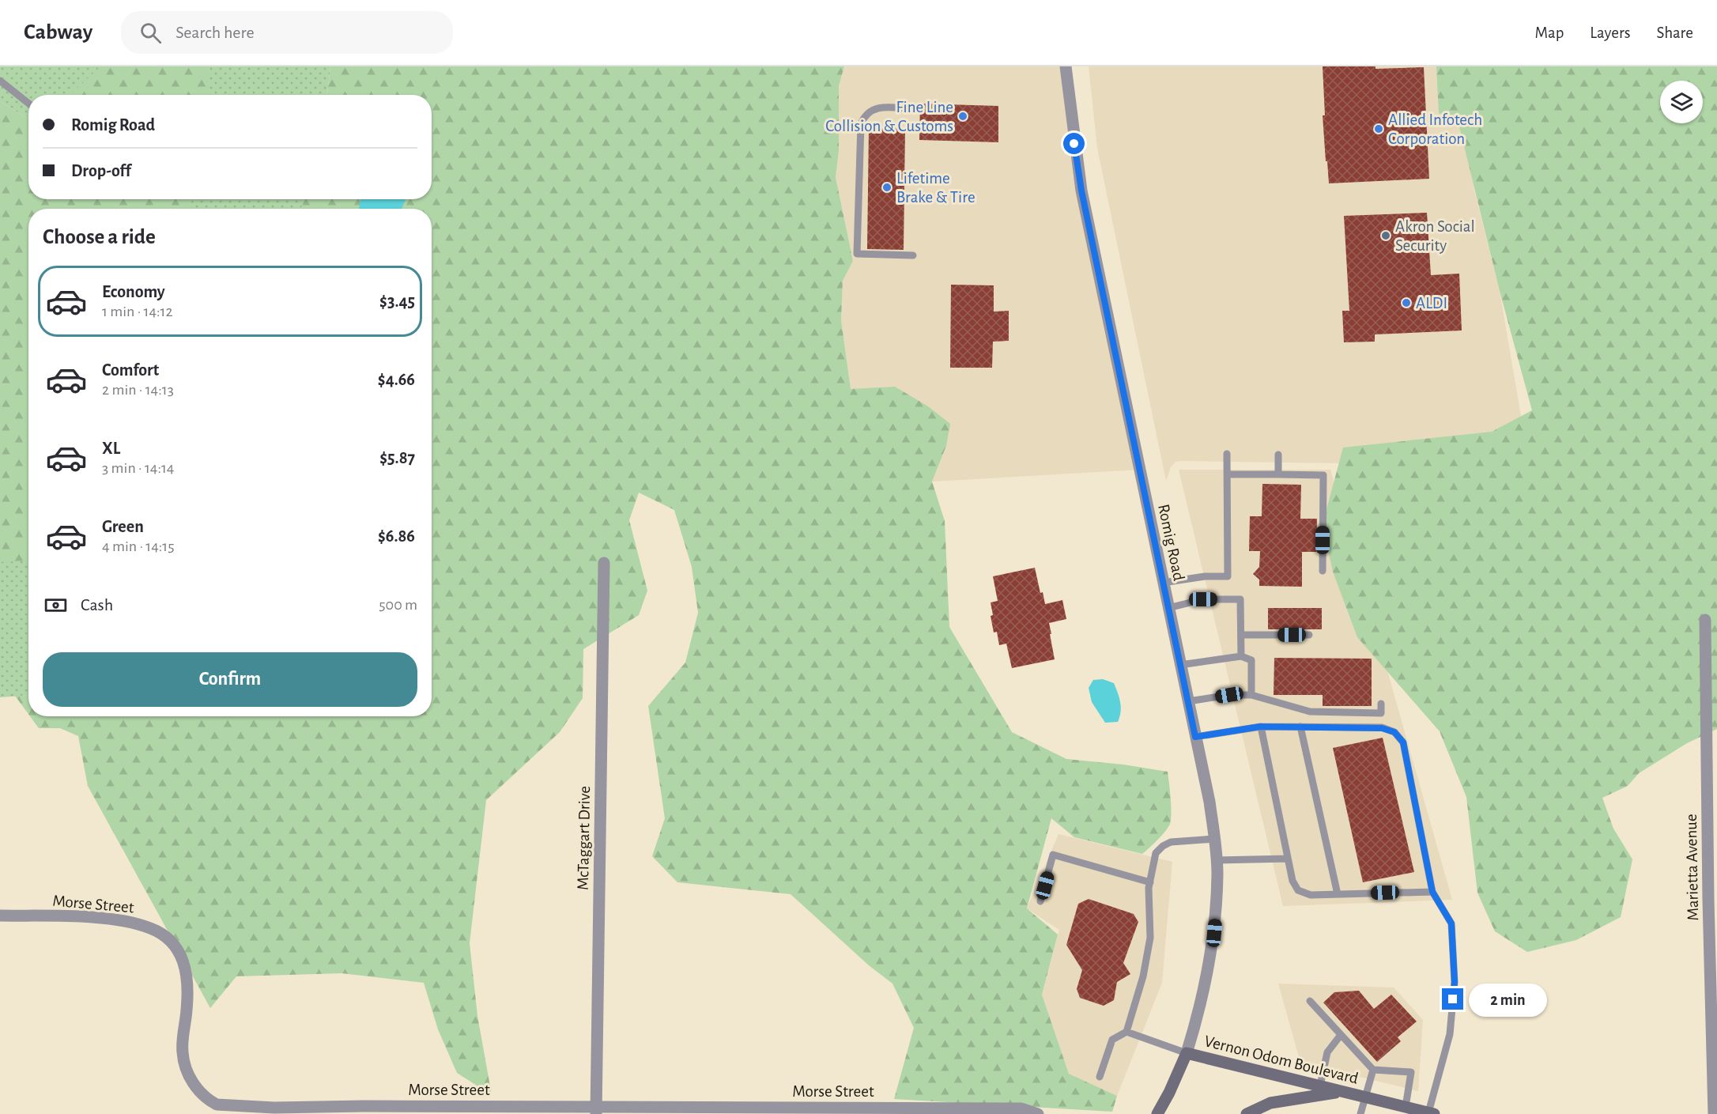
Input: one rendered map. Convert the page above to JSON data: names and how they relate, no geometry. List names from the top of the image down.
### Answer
{
  "streets": {
    "main road": ["Vernon Odom Boulevard"],
    "street": [
      "Romig Road",
      "McTaggart Drive",
      "Marietta Avenue",
      "Morse Street"
    ]
  },
  "crossings": [
    ["Romig Road", "Vernon Odom Boulevard"],
    ["McTaggart Drive", "Morse Street"]
  ],
  "places": [
    "Fine Line Collision & Customs",
    "Allied Infotech Corporation",
    "Lifetime Brake & Tire",
    "Akron Social Security",
    "ALDI"
  ],
  "page": {
    "header": "Cabway",
    "search": "Search here",
    "nav": ["Map", "Layers", "Share"],
    "banner": ["Romig Road", "Drop-off"],
    "heading": "Choose a ride",
    "list": [
      {
        "name": "Economy",
        "note": "1 min · 14:12",
        "value": "$3.45"
      },
      {
        "name": "Comfort",
        "note": "2 min · 14:13",
        "value": "$4.66"
      },
      {
        "name": "XL",
        "note": "3 min · 14:14",
        "value": "$5.87"
      },
      {
        "name": "Green",
        "note": "4 min · 14:15",
        "value": "$6.86"
      }
    ],
    "pay": ["Cash", "500 m"],
    "buttons": "Confirm",
    "bubble": "2 min"
  }
}
